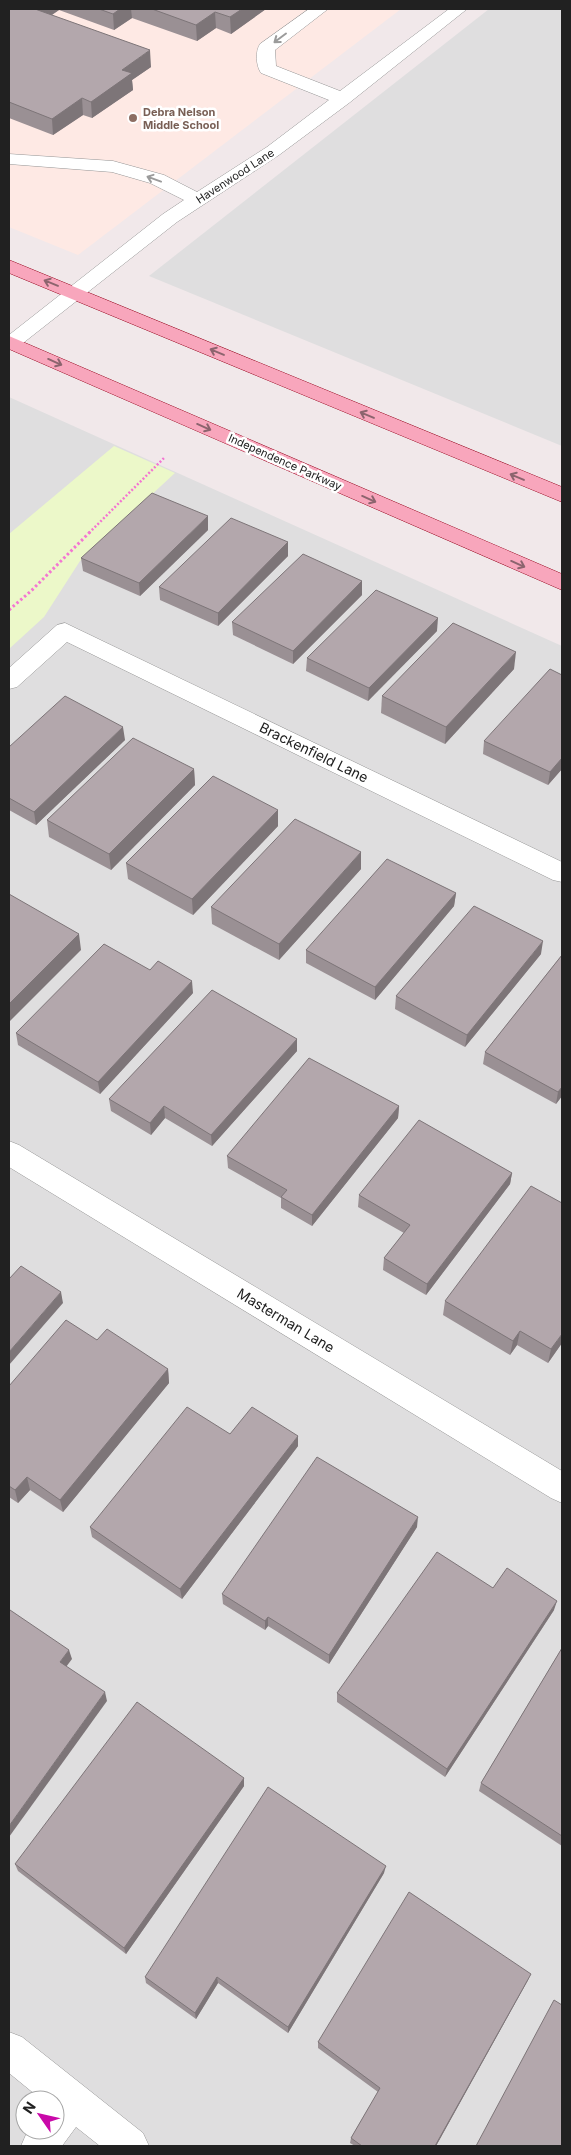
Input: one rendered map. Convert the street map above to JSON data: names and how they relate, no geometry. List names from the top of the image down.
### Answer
{
  "streets": {
    "main road": ["Independence Parkway"],
    "street": ["Havenwood Lane", "Brackenfield Lane", "Masterman Lane"]
  },
  "crossings": [
    ["Havenwood Lane", "Independence Parkway"]
  ],
  "places": ["Debra Nelson Middle School"],
  "north": "top left"
}
